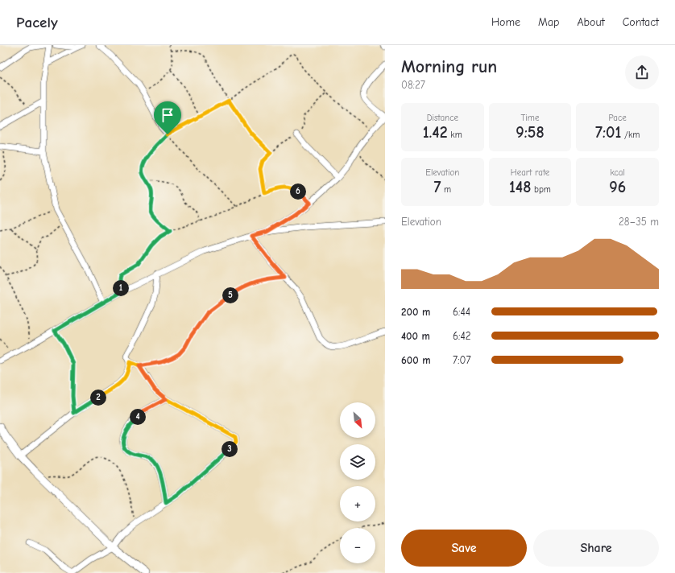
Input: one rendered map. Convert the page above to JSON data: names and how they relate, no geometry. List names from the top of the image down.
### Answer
{
  "north": "bottom right",
  "page": {
    "header": "Pacely",
    "nav": [
      "Home",
      "Map",
      "About",
      "Contact"
    ],
    "heading": ["Morning run", "08:27"],
    "stats": [
      ["Distance", "1.42 km"],
      ["Time", "9:58"],
      ["Pace", "7:01 /km"],
      ["Elevation", "7 m"],
      ["Heart rate", "148 bpm"],
      ["kcal", "96"]
    ],
    "pins": [
      "6",
      "1",
      "5",
      "2",
      "4",
      "3"
    ],
    "chart": ["Elevation", "28–35 m"],
    "list": [
      {
        "name": "200 m",
        "note": "6:44"
      },
      {
        "name": "400 m",
        "note": "6:42"
      },
      {
        "name": "600 m",
        "note": "7:07"
      }
    ],
    "map_buttons": ["+", "−"],
    "buttons": ["Save", "Share"]
  }
}
